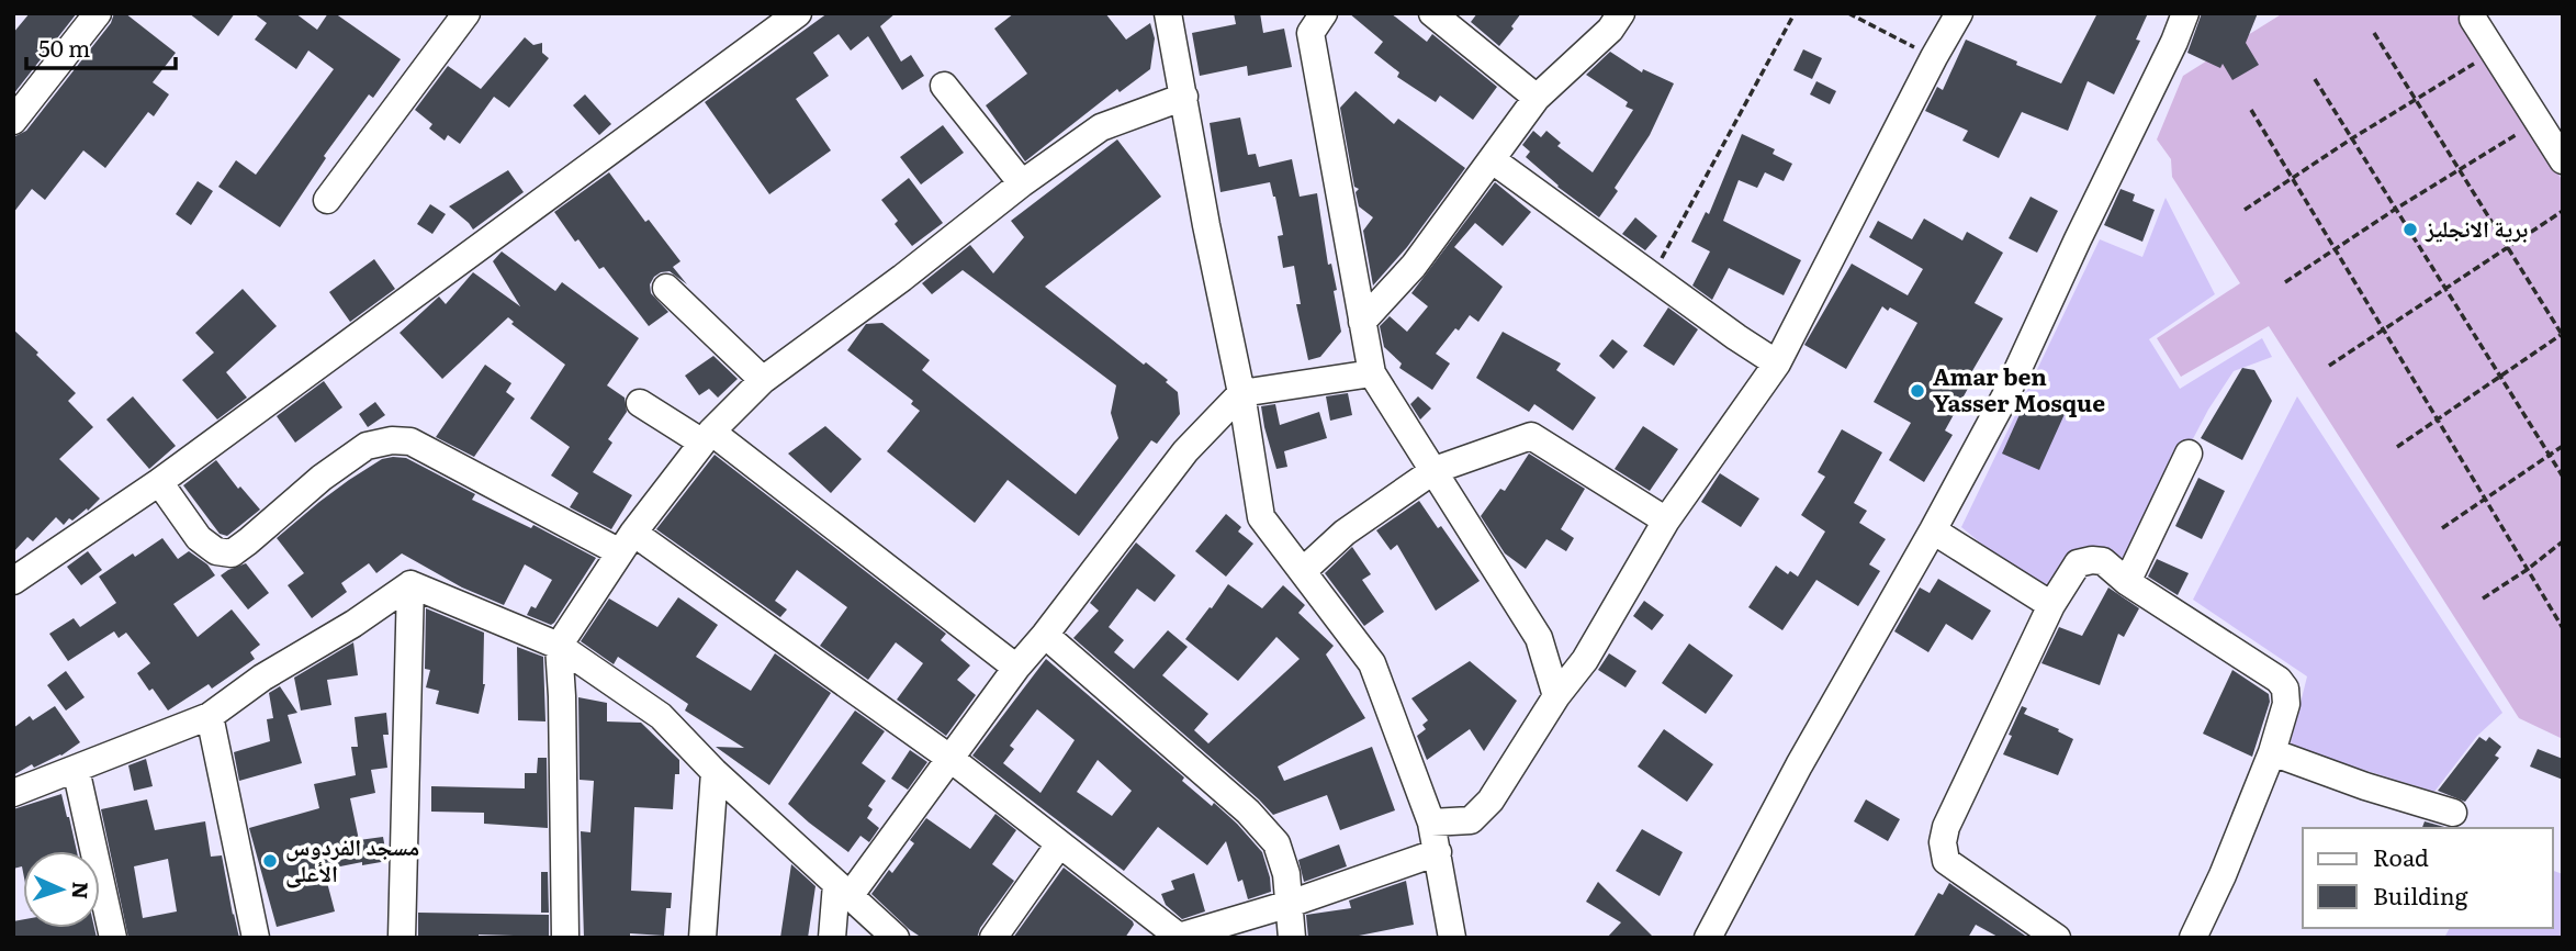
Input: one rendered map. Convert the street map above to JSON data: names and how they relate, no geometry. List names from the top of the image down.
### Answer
{
  "places": ["برية الانجليز", "Amar ben Yasser Mosque", "مسجد الفردوس الأعلى"],
  "legend": ["Road", "Building"],
  "scale_bar": "50 m",
  "north": "right"
}
